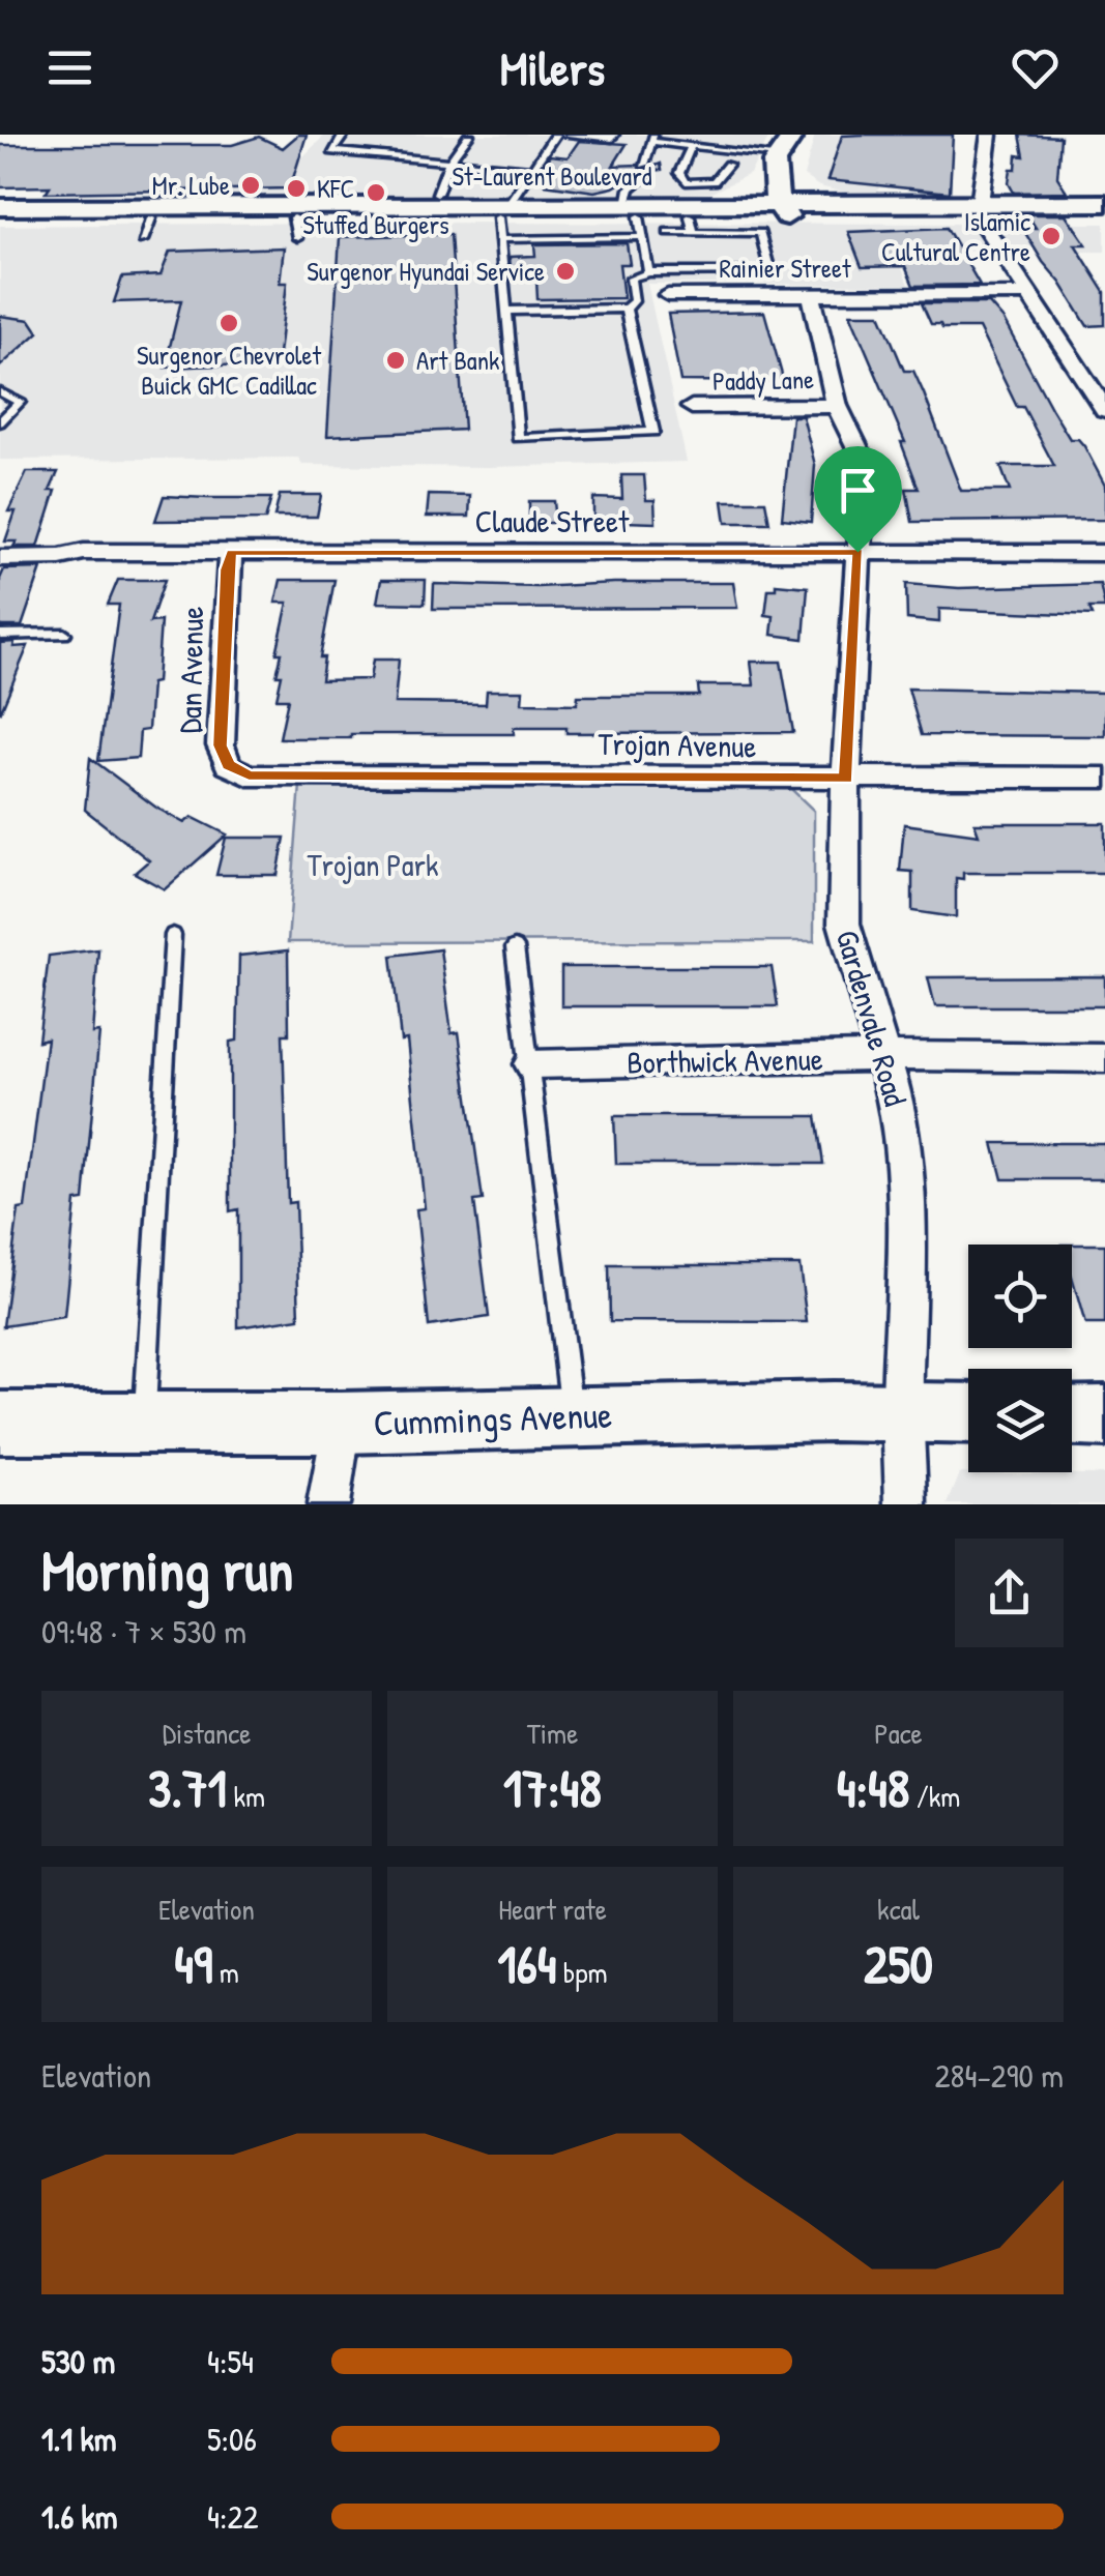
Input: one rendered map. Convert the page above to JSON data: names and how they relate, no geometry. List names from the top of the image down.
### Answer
{
  "streets": {
    "main road": ["St-Laurent Boulevard", "Cummings Avenue"],
    "street": [
      "Rainier Street",
      "Paddy Lane",
      "Claude Street",
      "Dan Avenue",
      "Trojan Avenue",
      "Gardenvale Road",
      "Borthwick Avenue"
    ]
  },
  "crossings": [
    ["Rainier Street", "Gardenvale Road"],
    ["Paddy Lane", "Gardenvale Road"],
    ["Claude Street", "Dan Avenue"],
    ["Claude Street", "Gardenvale Road"],
    ["Dan Avenue", "Trojan Avenue"],
    ["Trojan Avenue", "Gardenvale Road"],
    ["Gardenvale Road", "Borthwick Avenue"],
    ["Gardenvale Road", "Cummings Avenue"]
  ],
  "parks": ["Trojan Park"],
  "places": [
    "Mr. Lube",
    "KFC",
    "Stuffed Burgers",
    "Islamic Cultural Centre",
    "Surgenor Hyundai Service",
    "Surgenor Chevrolet Buick GMC Cadillac",
    "Art Bank"
  ],
  "page": {
    "header": "Milers",
    "heading": ["Morning run", "09:48 · 7 × 530 m"],
    "stats": [
      ["Distance", "3.71 km"],
      ["Time", "17:48"],
      ["Pace", "4:48 /km"],
      ["Elevation", "49 m"],
      ["Heart rate", "164 bpm"],
      ["kcal", "250"]
    ],
    "chart": ["Elevation", "284–290 m"],
    "list": [
      {
        "name": "530 m",
        "note": "4:54"
      },
      {
        "name": "1.1 km",
        "note": "5:06"
      },
      {
        "name": "1.6 km",
        "note": "4:22"
      }
    ]
  }
}
